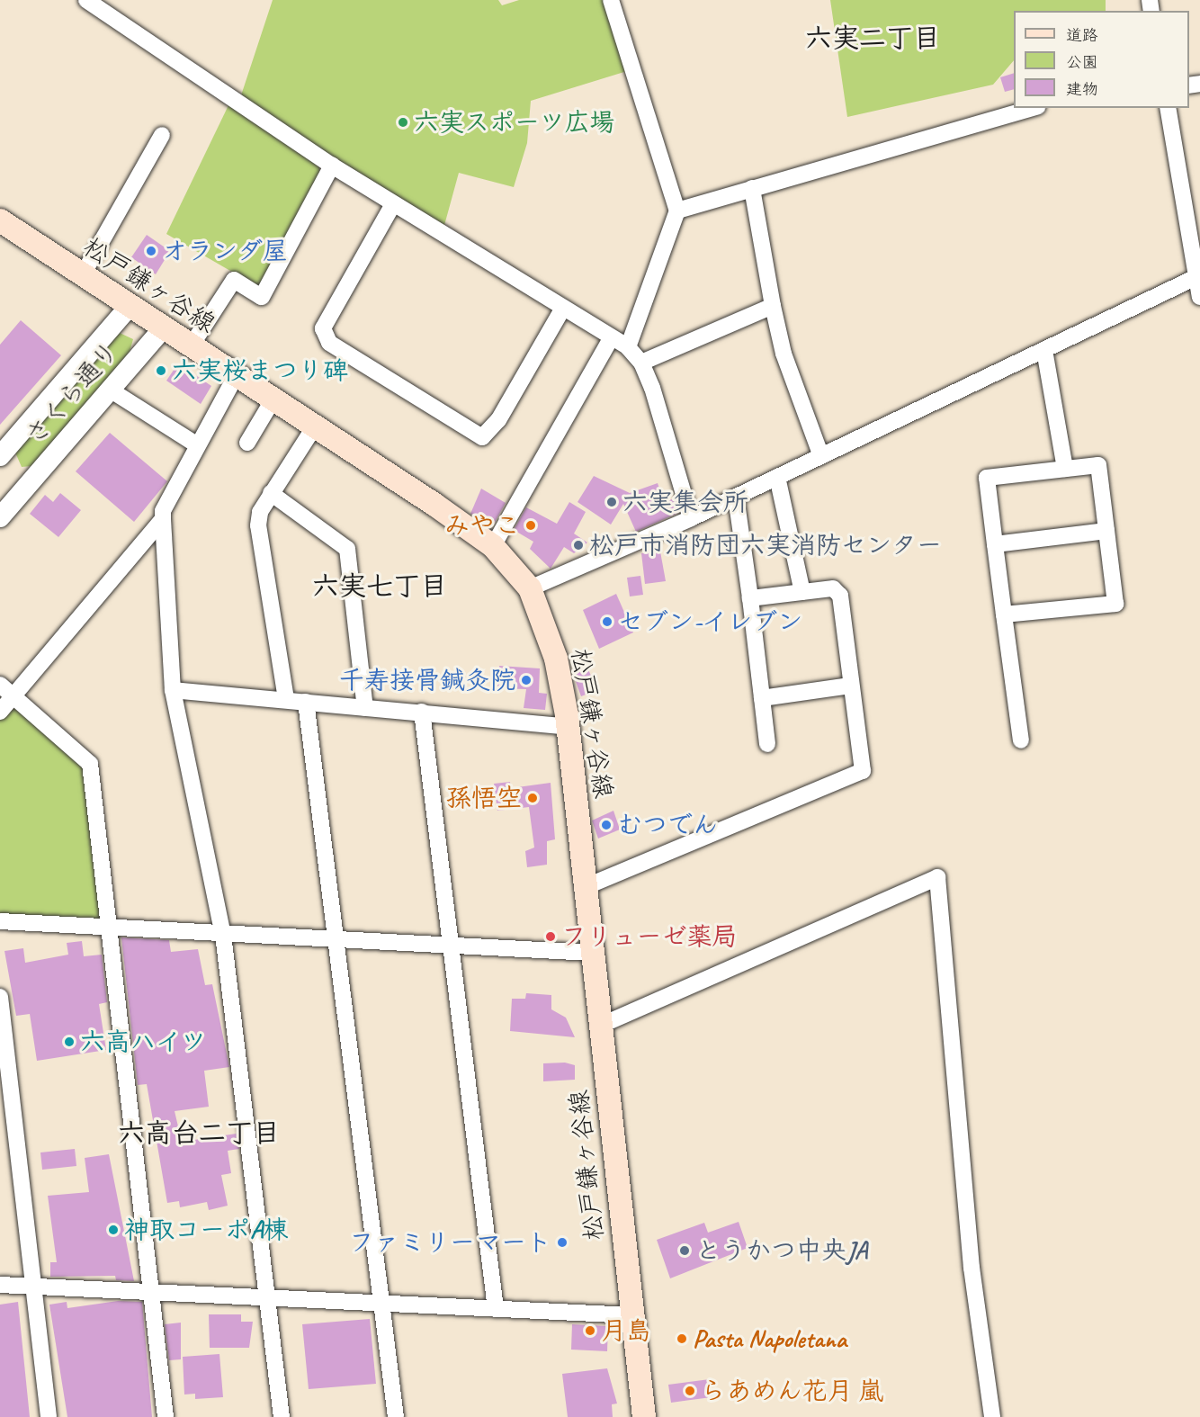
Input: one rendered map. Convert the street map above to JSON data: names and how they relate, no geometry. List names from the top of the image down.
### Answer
{
  "streets": {
    "main road": ["松戸鎌ヶ谷線"],
    "street": ["さくら通り"]
  },
  "crossings": [
    ["松戸鎌ヶ谷線", "さくら通り"]
  ],
  "districts": ["六実二丁目", "六実七丁目", "六高台二丁目"],
  "places": [
    "六実スポーツ広場",
    "オランダ屋",
    "六実桜まつり碑",
    "六実集会所",
    "みやこ",
    "松戸市消防団六実消防センター",
    "セブン-イレブン",
    "千寿接骨鍼灸院",
    "孫悟空",
    "むつでん",
    "フリューゼ薬局",
    "六高ハイツ",
    "神取コーポA棟",
    "ファミリーマート",
    "とうかつ中央JA",
    "月島",
    "Pasta Napoletana",
    "らあめん花月 嵐"
  ],
  "legend": ["道路", "公園", "建物"]
}
